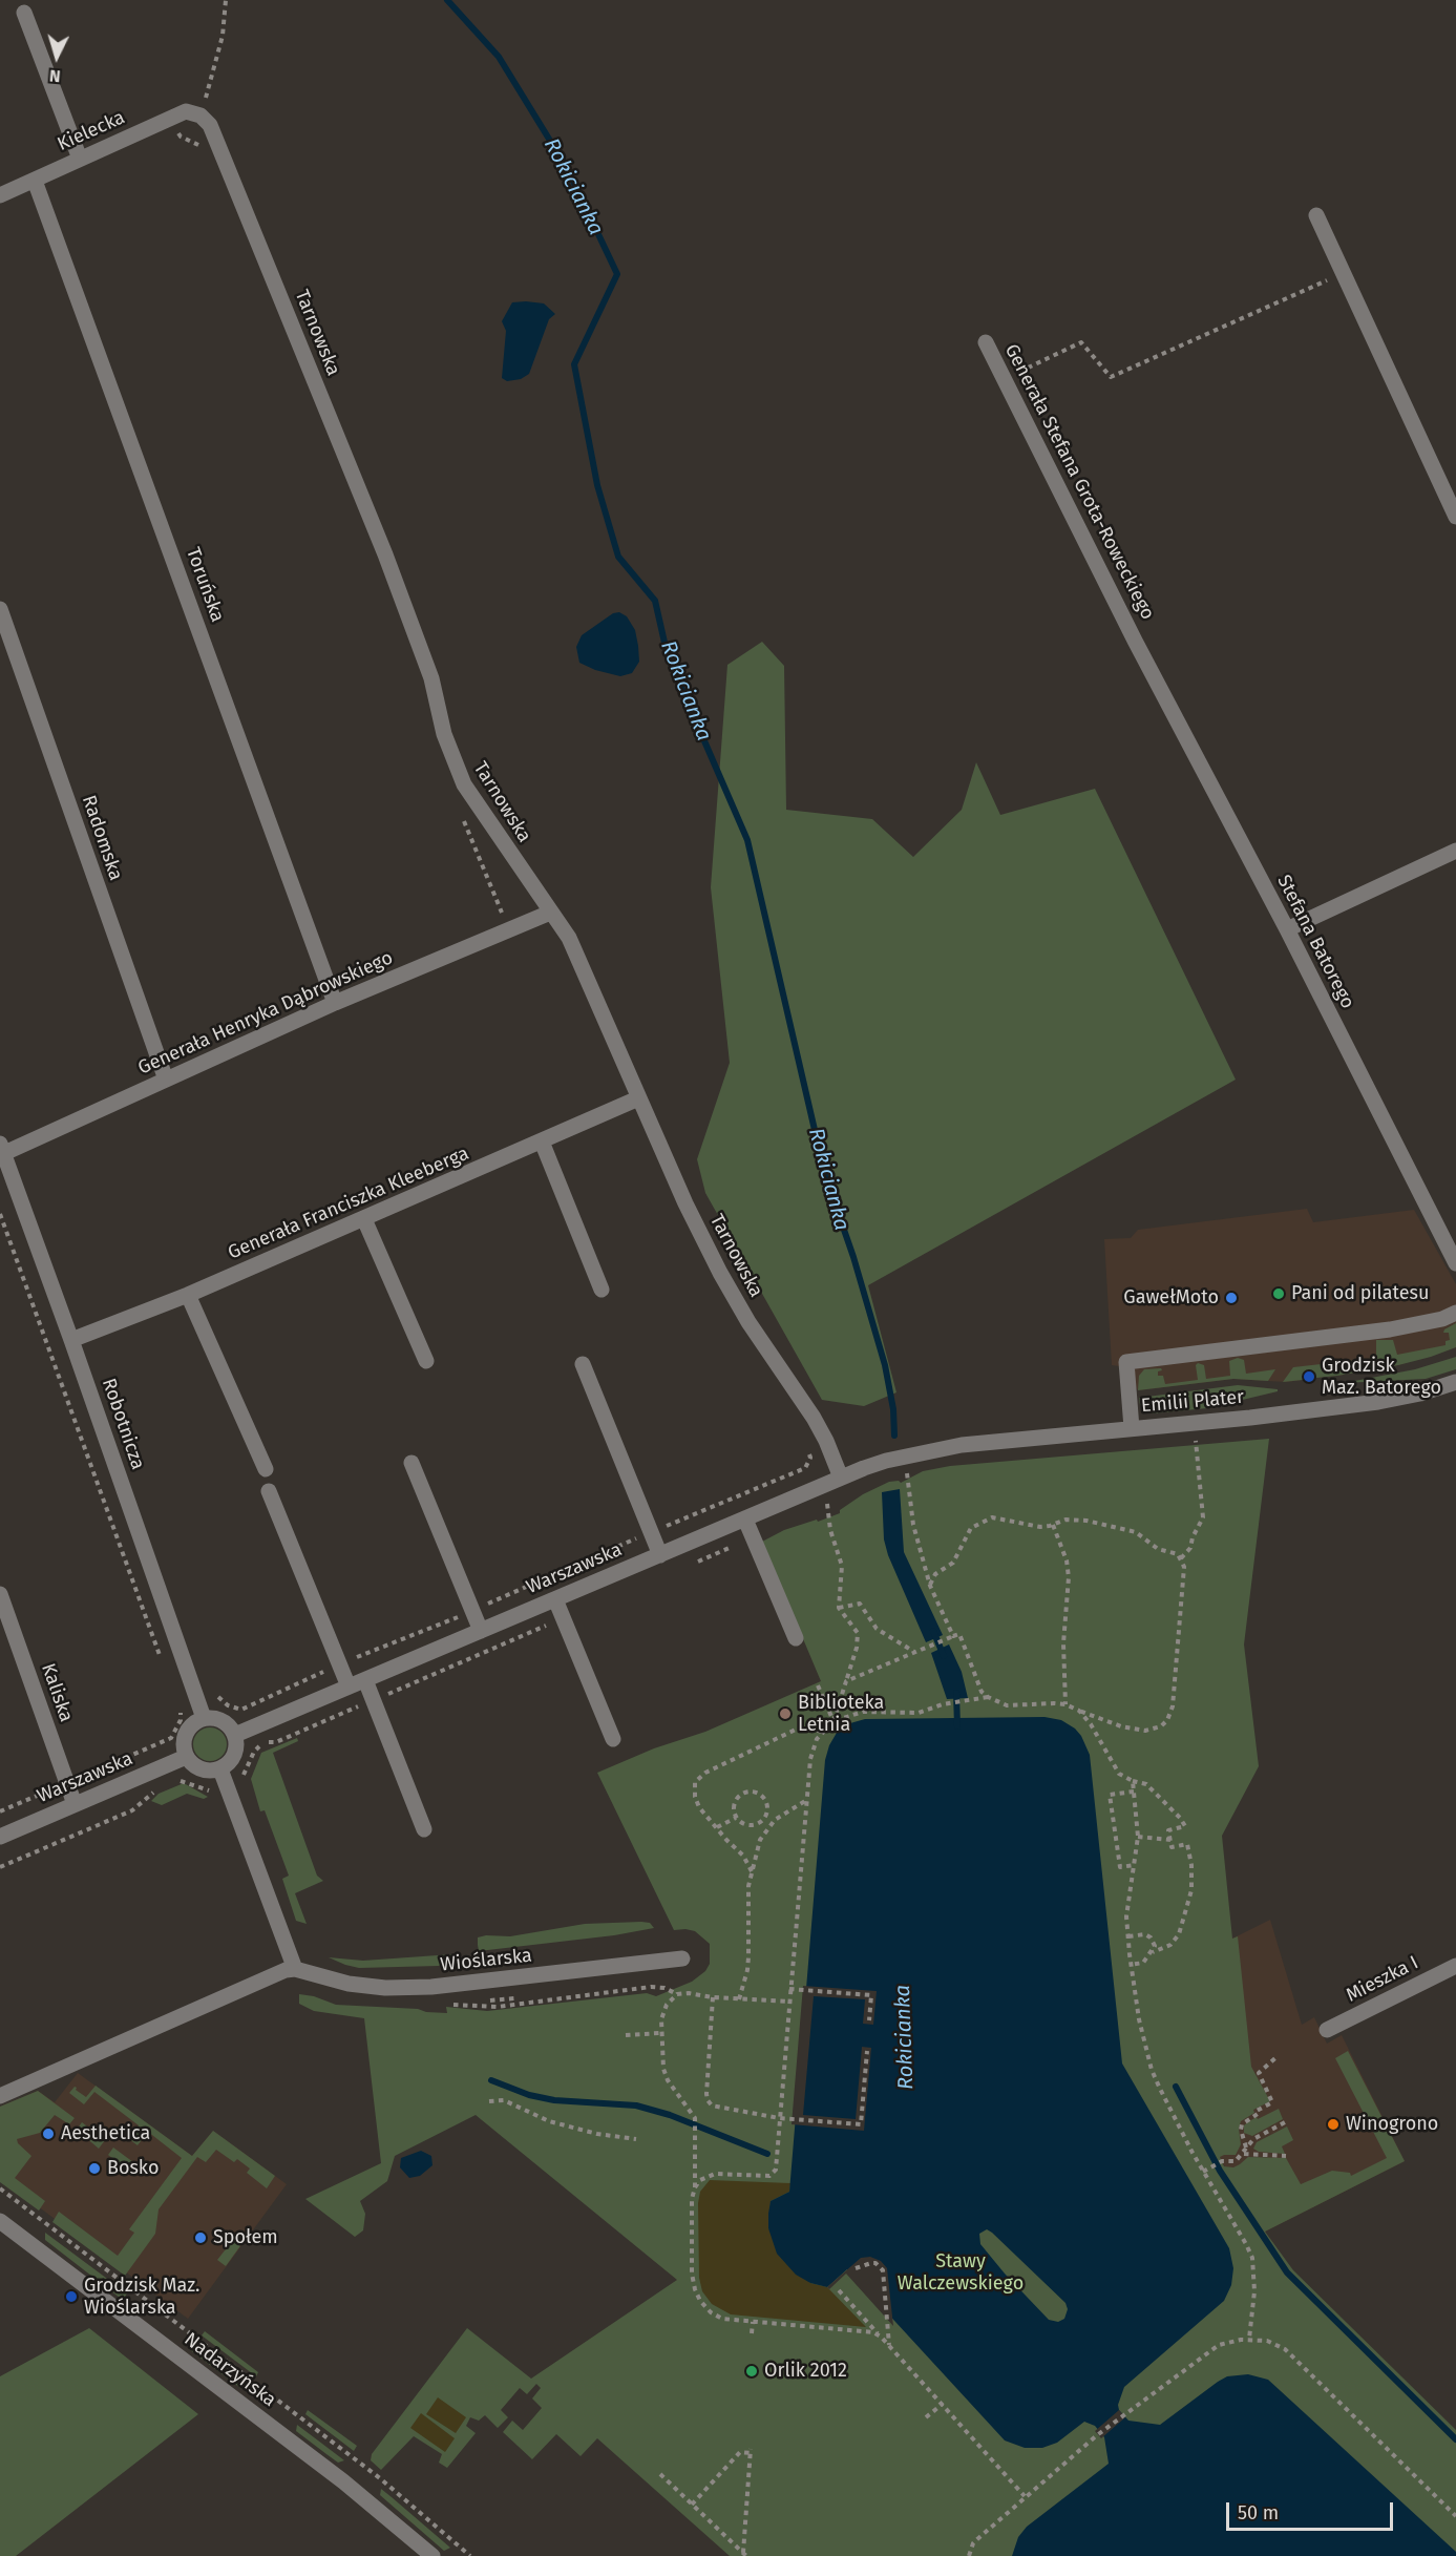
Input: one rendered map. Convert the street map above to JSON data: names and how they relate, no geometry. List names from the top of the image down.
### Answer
{
  "streets": {
    "street": [
      "Kielecka",
      "Tarnowska",
      "Generała Stefana Grota-Roweckiego",
      "Toruńska",
      "Radomska",
      "Stefana Batorego",
      "Generała Henryka Dąbrowskiego",
      "Generała Franciszka Kleeberga",
      "Emilii Plater",
      "Robotnicza",
      "Warszawska",
      "Kaliska",
      "Wioślarska",
      "Mieszka I",
      "Nadarzyńska"
    ]
  },
  "crossings": [
    ["Kielecka", "Tarnowska"],
    ["Kielecka", "Toruńska"],
    ["Tarnowska", "Generała Henryka Dąbrowskiego"],
    ["Tarnowska", "Generała Franciszka Kleeberga"],
    ["Tarnowska", "Warszawska"],
    ["Generała Stefana Grota-Roweckiego", "Stefana Batorego"],
    ["Toruńska", "Generała Henryka Dąbrowskiego"],
    ["Radomska", "Generała Henryka Dąbrowskiego"],
    ["Generała Henryka Dąbrowskiego", "Robotnicza"],
    ["Generała Franciszka Kleeberga", "Robotnicza"],
    ["Emilii Plater", "Warszawska"],
    ["Robotnicza", "Warszawska"],
    ["Warszawska", "Kaliska"]
  ],
  "water": ["Rokicianka"],
  "parks": ["Stawy Walczewskiego"],
  "places": [
    "Pani od pilatesu",
    "GawełMoto",
    "Grodzisk Maz. Batorego",
    "Biblioteka Letnia",
    "Winogrono",
    "Aesthetica",
    "Bosko",
    "Społem",
    "Grodzisk Maz. Wioślarska",
    "Orlik 2012"
  ],
  "scale_bar": "50 m",
  "north": "bottom"
}
